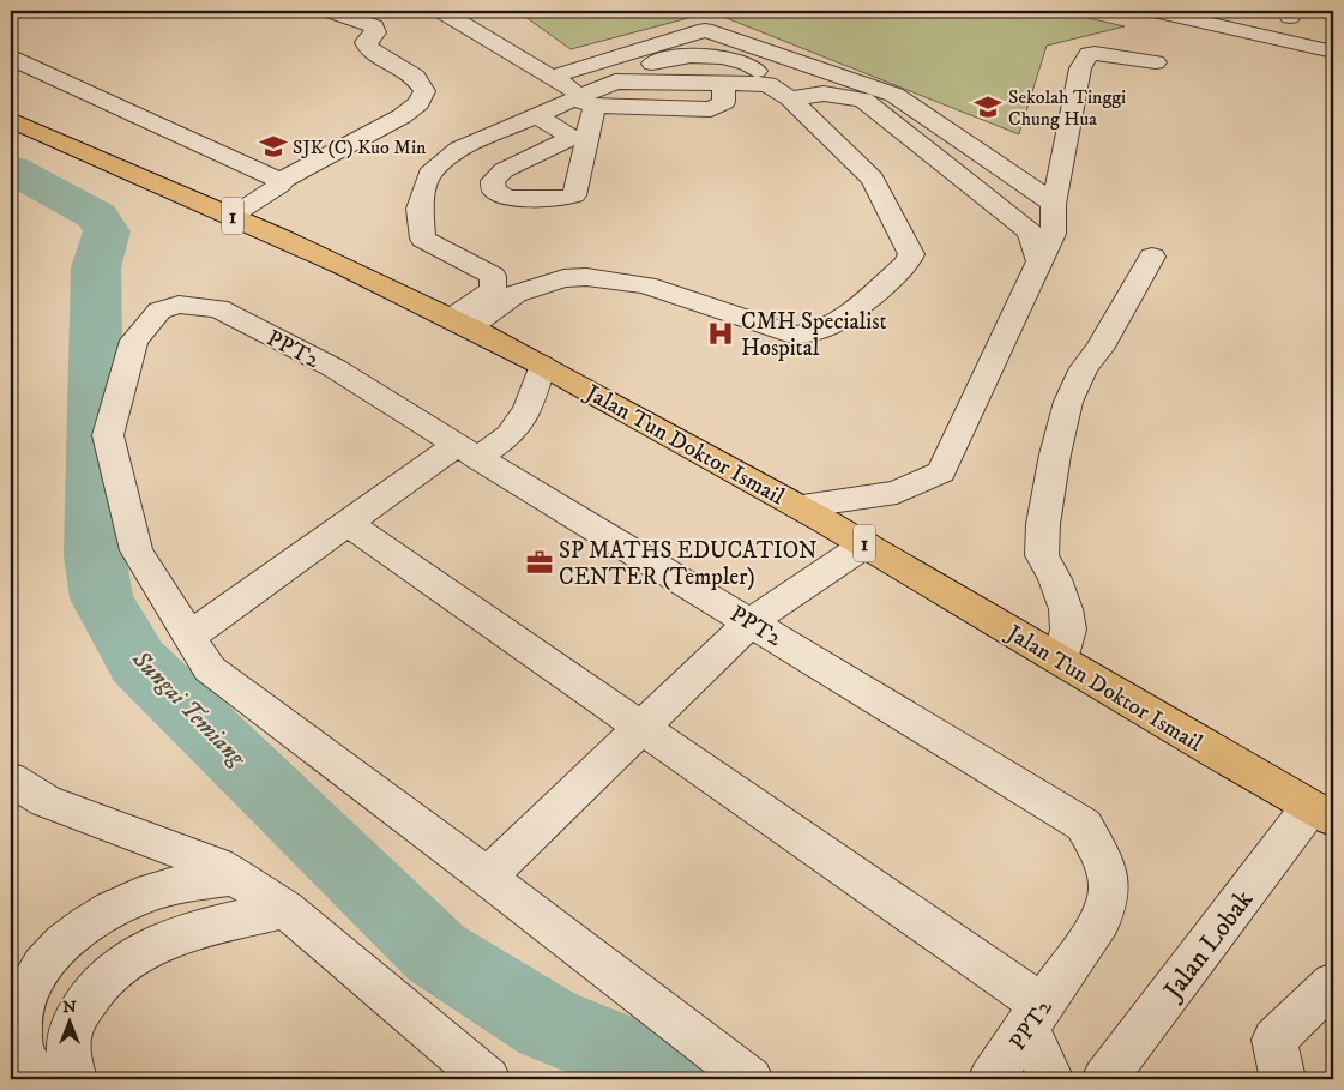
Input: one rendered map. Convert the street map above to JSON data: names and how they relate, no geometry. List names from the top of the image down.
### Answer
{
  "streets": {
    "highway": ["1", "Jalan Tun Doktor Ismail"],
    "street": ["PPT2", "Jalan Lobak"]
  },
  "crossings": [
    ["Jalan Tun Doktor Ismail", "Jalan Lobak"]
  ],
  "water": ["Sungai Temiang"],
  "places": {
    "school or university": ["Sekolah Tinggi Chung Hua", "SJK (C) Kuo Min"],
    "hospital": ["CMH Specialist Hospital"],
    "office": ["SP MATHS EDUCATION CENTER (Templer)"]
  },
  "north": "top"
}
